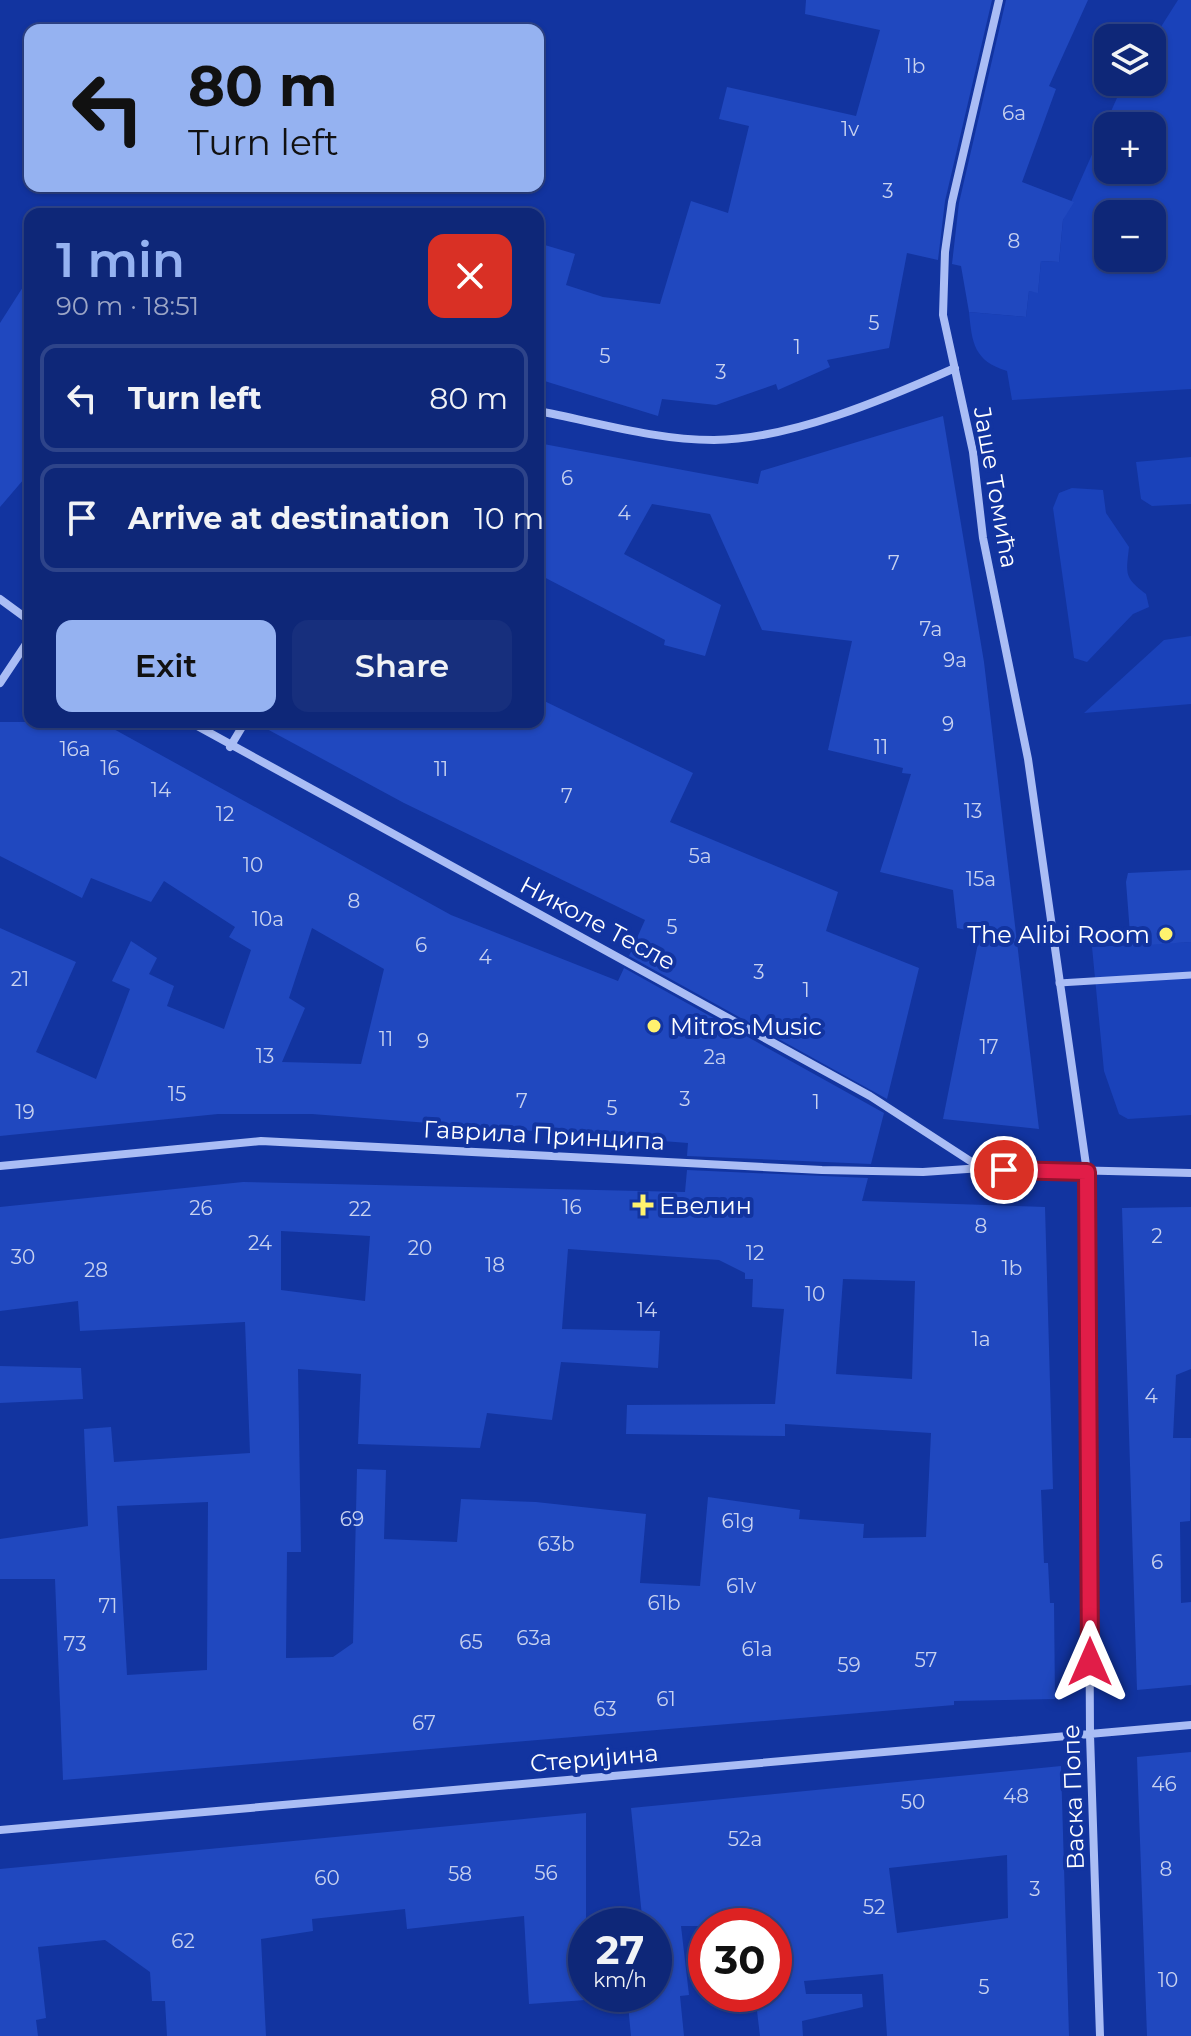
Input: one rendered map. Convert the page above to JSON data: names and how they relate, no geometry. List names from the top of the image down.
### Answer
{
  "streets": {
    "street": [
      "Јаше Томића",
      "Николе Тесле",
      "Гаврила Принципа",
      "Стеријина",
      "Васка Попе"
    ]
  },
  "crossings": [
    ["Јаше Томића", "Гаврила Принципа"],
    ["Јаше Томића", "Васка Попе"],
    ["Николе Тесле", "Гаврила Принципа"],
    ["Гаврила Принципа", "Васка Попе"],
    ["Стеријина", "Васка Попе"]
  ],
  "places": {
    "other": ["The Alibi Room", "Mitros Music"],
    "health": ["Евелин"]
  },
  "house_numbers": [
    "1b",
    "6a",
    "1v",
    "3",
    "8",
    "5",
    "1",
    "5",
    "3",
    "6",
    "4",
    "7",
    "7a",
    "9a",
    "9",
    "11",
    "16a",
    "16",
    "11",
    "14",
    "7",
    "13",
    "12",
    "5a",
    "10",
    "15a",
    "8",
    "10a",
    "5",
    "6",
    "4",
    "3",
    "21",
    "1",
    "11",
    "9",
    "17",
    "13",
    "2a",
    "15",
    "3",
    "7",
    "1",
    "5",
    "19",
    "16",
    "26",
    "22",
    "8",
    "2",
    "24",
    "20",
    "12",
    "30",
    "18",
    "1b",
    "28",
    "10",
    "14",
    "1a",
    "4",
    "69",
    "61g",
    "63b",
    "6",
    "61v",
    "61b",
    "71",
    "63a",
    "65",
    "73",
    "61a",
    "57",
    "59",
    "61",
    "63",
    "67",
    "46",
    "48",
    "50",
    "52a",
    "8",
    "56",
    "58",
    "60",
    "3",
    "52",
    "62",
    "10",
    "5"
  ],
  "page": {
    "map_buttons": ["+", "−"],
    "turn": ["80 m", "Turn left"],
    "heading": ["1 min", "90 m · 18:51"],
    "list": [
      {
        "name": "Turn left",
        "value": "80 m"
      },
      {
        "name": "Arrive at destination",
        "value": "10 m"
      }
    ],
    "buttons": ["Exit", "Share"],
    "speed": "27 km/h",
    "limit": "30"
  }
}
